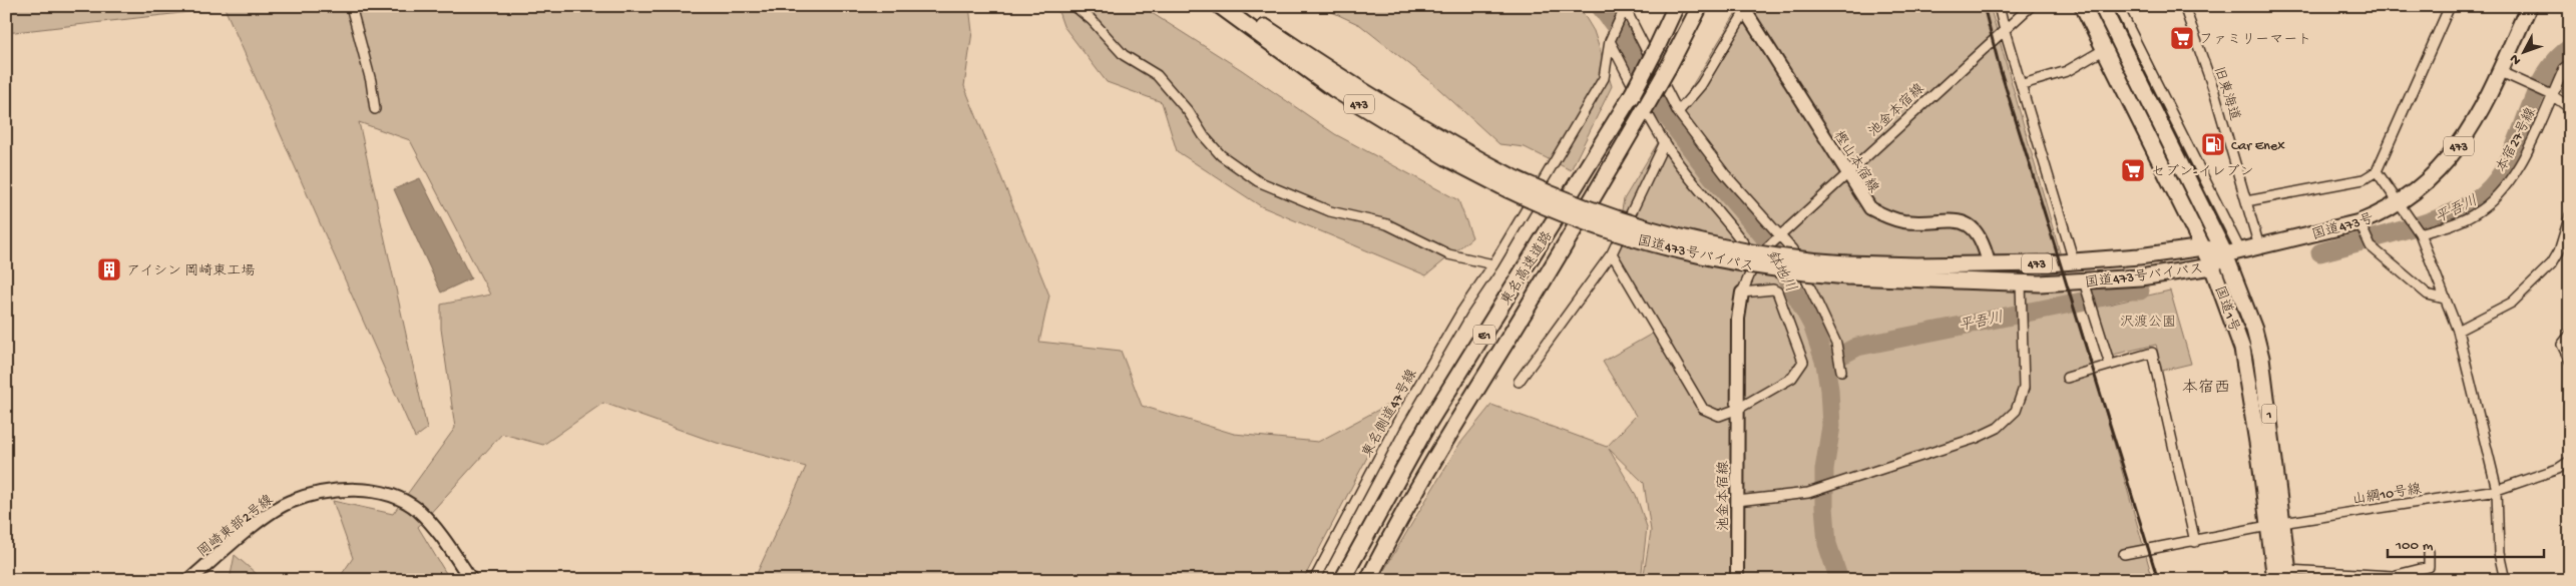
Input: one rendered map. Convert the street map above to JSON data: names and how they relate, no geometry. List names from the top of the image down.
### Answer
{
  "streets": {
    "highway": [
      "473",
      "国道473号",
      "国道473号バイパス",
      "東名高速道路",
      "国道1号",
      "E1",
      "1"
    ],
    "street": [
      "旧東海道",
      "池金本宿線",
      "本宿27号線",
      "樫山本宿線",
      "東名側道47号線",
      "山綱10号線",
      "岡崎東部2号線"
    ]
  },
  "crossings": [
    ["旧東海道", "国道473号"],
    ["池金本宿線", "樫山本宿線"],
    ["樫山本宿線", "国道473号バイパス"],
    ["国道473号", "国道473号バイパス"],
    ["国道473号", "国道1号"],
    ["国道473号バイパス", "国道1号"],
    ["国道1号", "山綱10号線"]
  ],
  "districts": ["本宿西"],
  "water": ["平吾川", "鉢地川"],
  "parks": ["沢渡公園"],
  "places": {
    "supermarket": ["ファミリーマート", "セブン-イレブン"],
    "fuel station": ["Car Enex"],
    "building": ["アイシン 岡崎東工場"]
  },
  "scale_bar": "100 m",
  "north": "bottom left"
}
